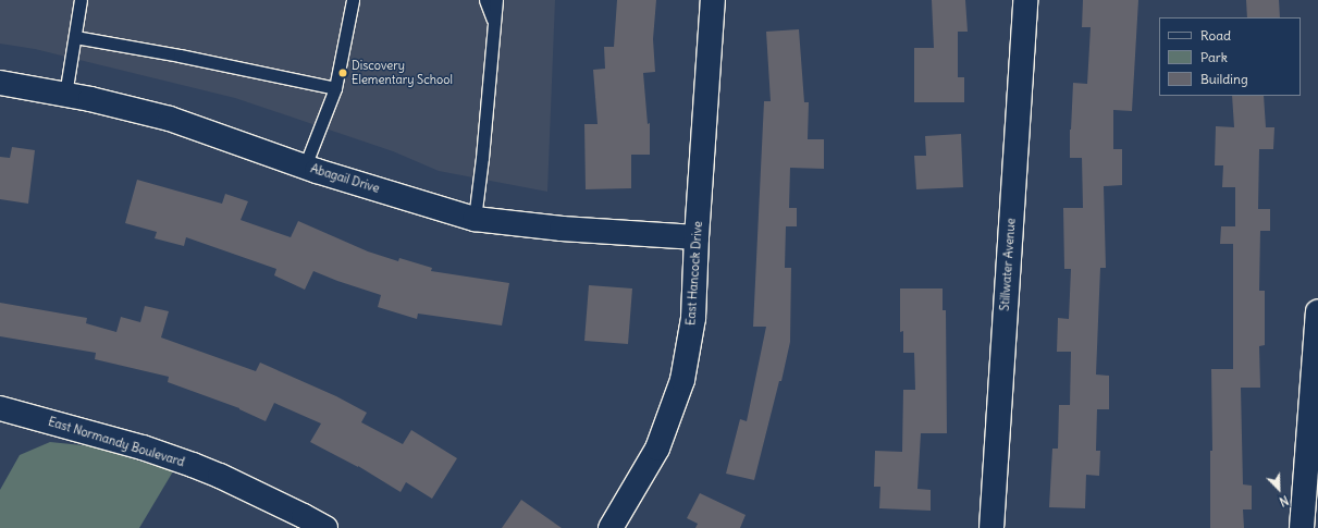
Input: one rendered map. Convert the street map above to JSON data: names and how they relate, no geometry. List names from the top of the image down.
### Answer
{
  "streets": {
    "street": [
      "Abagail Drive",
      "Stillwater Avenue",
      "East Hancock Drive",
      "East Normandy Boulevard"
    ]
  },
  "crossings": [
    ["Abagail Drive", "East Hancock Drive"]
  ],
  "places": ["Discovery Elementary School"],
  "legend": ["Road", "Park", "Building"],
  "north": "bottom right"
}
